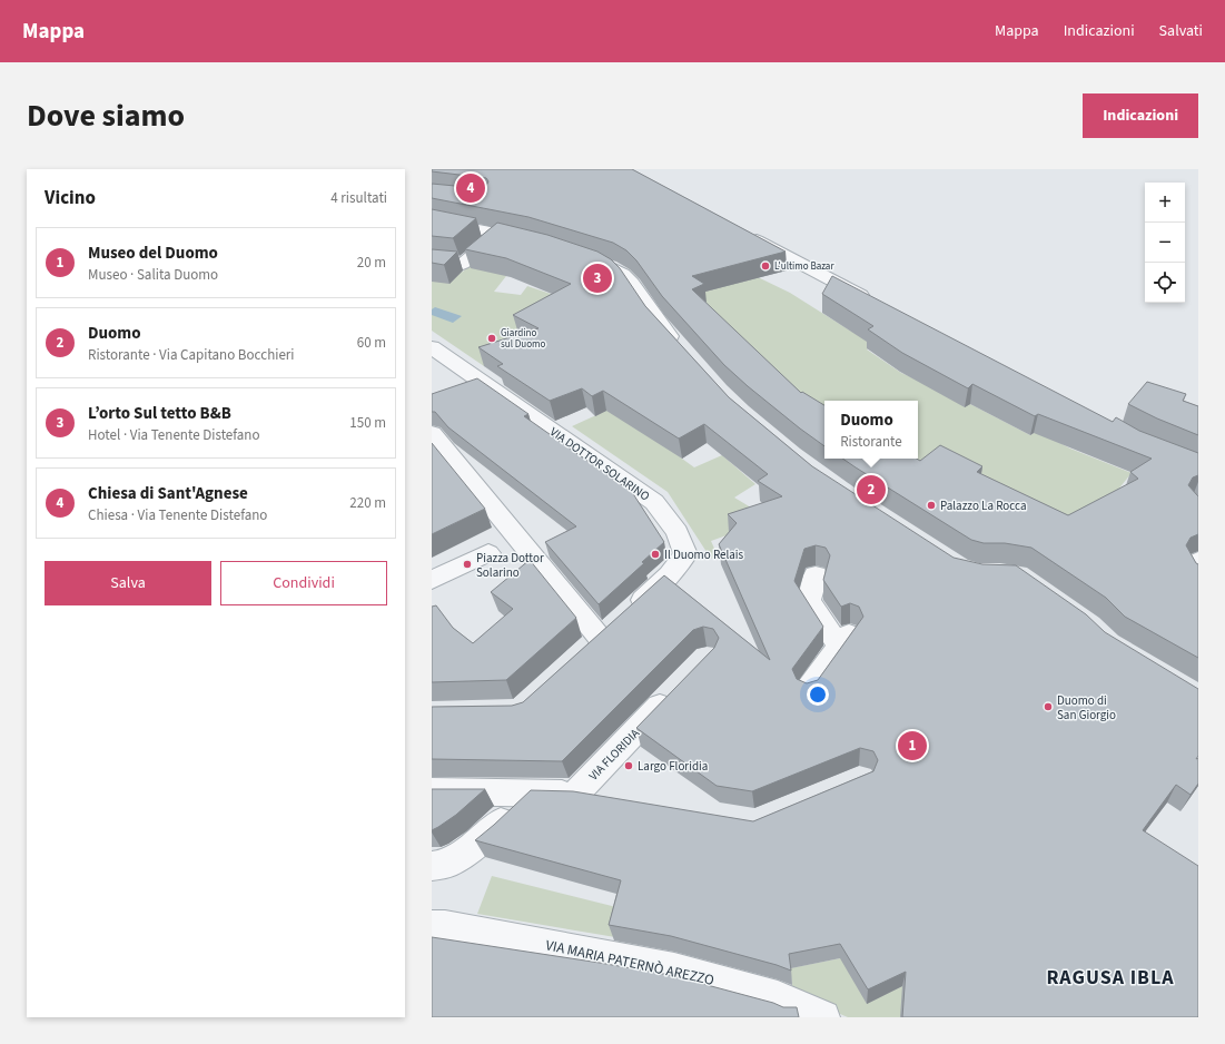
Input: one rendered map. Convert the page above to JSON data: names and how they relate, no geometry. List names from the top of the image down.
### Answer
{
  "streets": {
    "street": ["VIA DOTTOR SOLARINO", "VIA FLORIDIA", "VIA MARIA PATERNÒ AREZZO"]
  },
  "districts": ["RAGUSA IBLA"],
  "places": [
    "L'ultimo Bazar",
    "Giardino sul Duomo",
    "Palazzo La Rocca",
    "Il Duomo Relais",
    "Piazza Dottor Solarino",
    "Duomo di San Giorgio",
    "Largo Floridia"
  ],
  "page": {
    "header": "Mappa",
    "nav": ["Mappa", "Indicazioni", "Salvati"],
    "title": "Dove siamo",
    "buttons": [
      "Indicazioni",
      ["Salva", "Condividi"]
    ],
    "heading": ["Vicino", "4 risultati"],
    "pins": [
      "4",
      "3",
      "2",
      "1"
    ],
    "map_buttons": ["+", "−"],
    "list": [
      {
        "mark": "1",
        "name": "Museo del Duomo",
        "note": "Museo · Salita Duomo",
        "value": "20 m"
      },
      {
        "mark": "2",
        "name": "Duomo",
        "note": "Ristorante · Via Capitano Bocchieri",
        "value": "60 m"
      },
      {
        "mark": "3",
        "name": "L’orto Sul tetto B&B",
        "note": "Hotel · Via Tenente Distefano",
        "value": "150 m"
      },
      {
        "mark": "4",
        "name": "Chiesa di Sant'Agnese",
        "note": "Chiesa · Via Tenente Distefano",
        "value": "220 m"
      }
    ],
    "popup": ["Duomo", "Ristorante"]
  }
}
